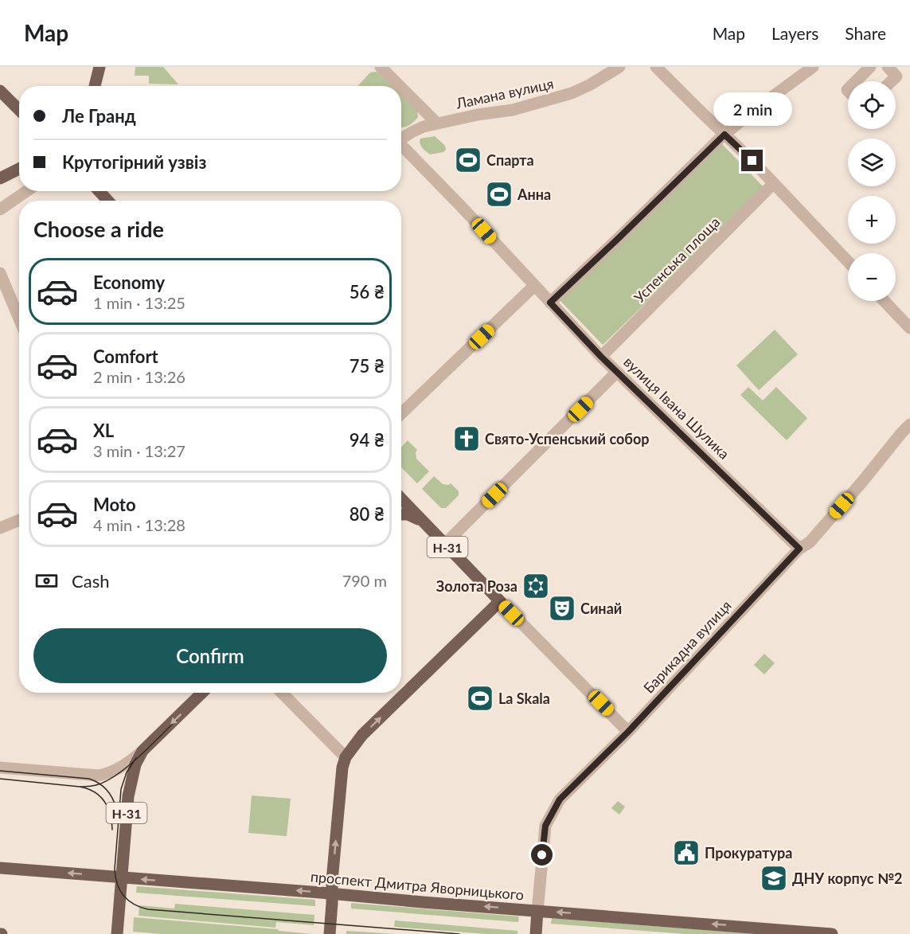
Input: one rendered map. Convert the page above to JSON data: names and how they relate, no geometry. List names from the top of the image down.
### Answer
{
  "streets": {
    "main road": ["Н-31", "проспект Дмитра Яворницького"],
    "street": [
      "Ламана вулиця",
      "Успенська площа",
      "вулиця Івана Шулика",
      "Барикадна вулиця"
    ]
  },
  "crossings": [
    ["Успенська площа", "вулиця Івана Шулика"],
    ["вулиця Івана Шулика", "Барикадна вулиця"],
    ["Н-31", "проспект Дмитра Яворницького"],
    ["Барикадна вулиця", "проспект Дмитра Яворницького"]
  ],
  "one_way": ["проспект Дмитра Яворницького"],
  "places": {
    "sports": ["Спарта", "Анна", "La Skala"],
    "church": ["Свято-Успенський собор"],
    "synagogue": ["Золота Роза"],
    "theatre": ["Синай"],
    "public building": ["Прокуратура"],
    "school or university": ["ДНУ корпус №2"]
  },
  "page": {
    "header": "Map",
    "nav": ["Map", "Layers", "Share"],
    "map_buttons": ["+", "−"],
    "banner": ["Ле Гранд", "Крутогірний узвіз"],
    "bubble": "2 min",
    "heading": "Choose a ride",
    "list": [
      {
        "name": "Economy",
        "note": "1 min · 13:25",
        "value": "56 ₴"
      },
      {
        "name": "Comfort",
        "note": "2 min · 13:26",
        "value": "75 ₴"
      },
      {
        "name": "XL",
        "note": "3 min · 13:27",
        "value": "94 ₴"
      },
      {
        "name": "Moto",
        "note": "4 min · 13:28",
        "value": "80 ₴"
      }
    ],
    "pay": ["Cash", "790 m"],
    "buttons": "Confirm"
  }
}
